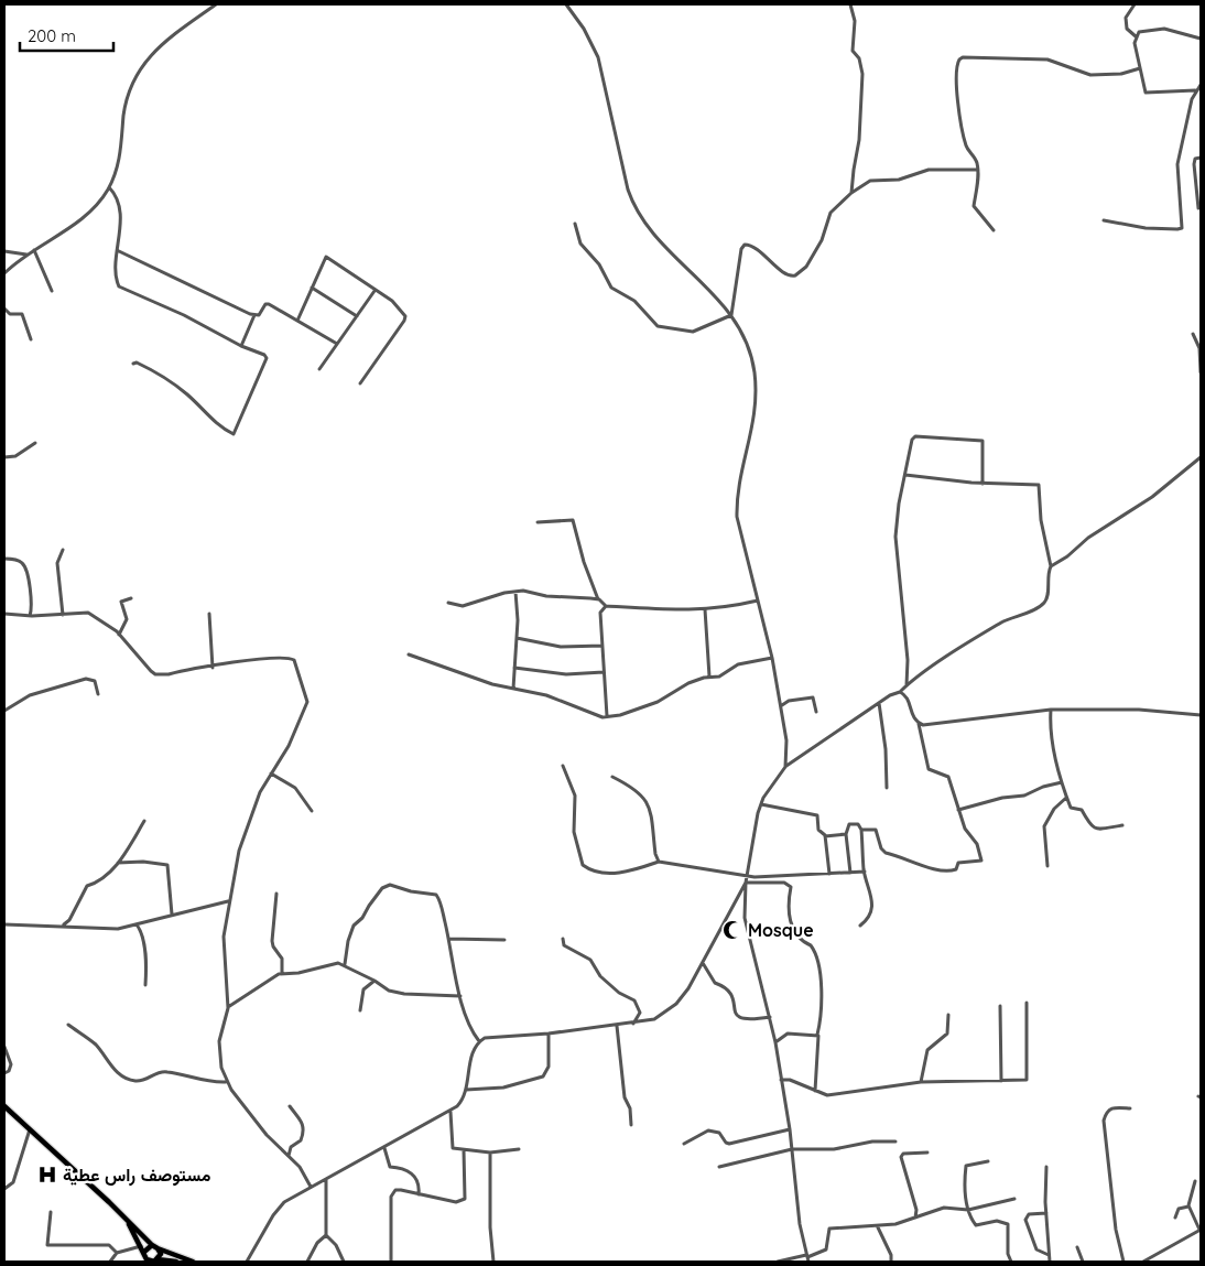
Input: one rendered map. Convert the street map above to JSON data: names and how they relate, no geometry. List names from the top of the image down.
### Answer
{
  "places": {
    "mosque": ["Mosque"],
    "hospital": ["مستوصف راس عطية"]
  },
  "scale_bar": "200 m"
}
